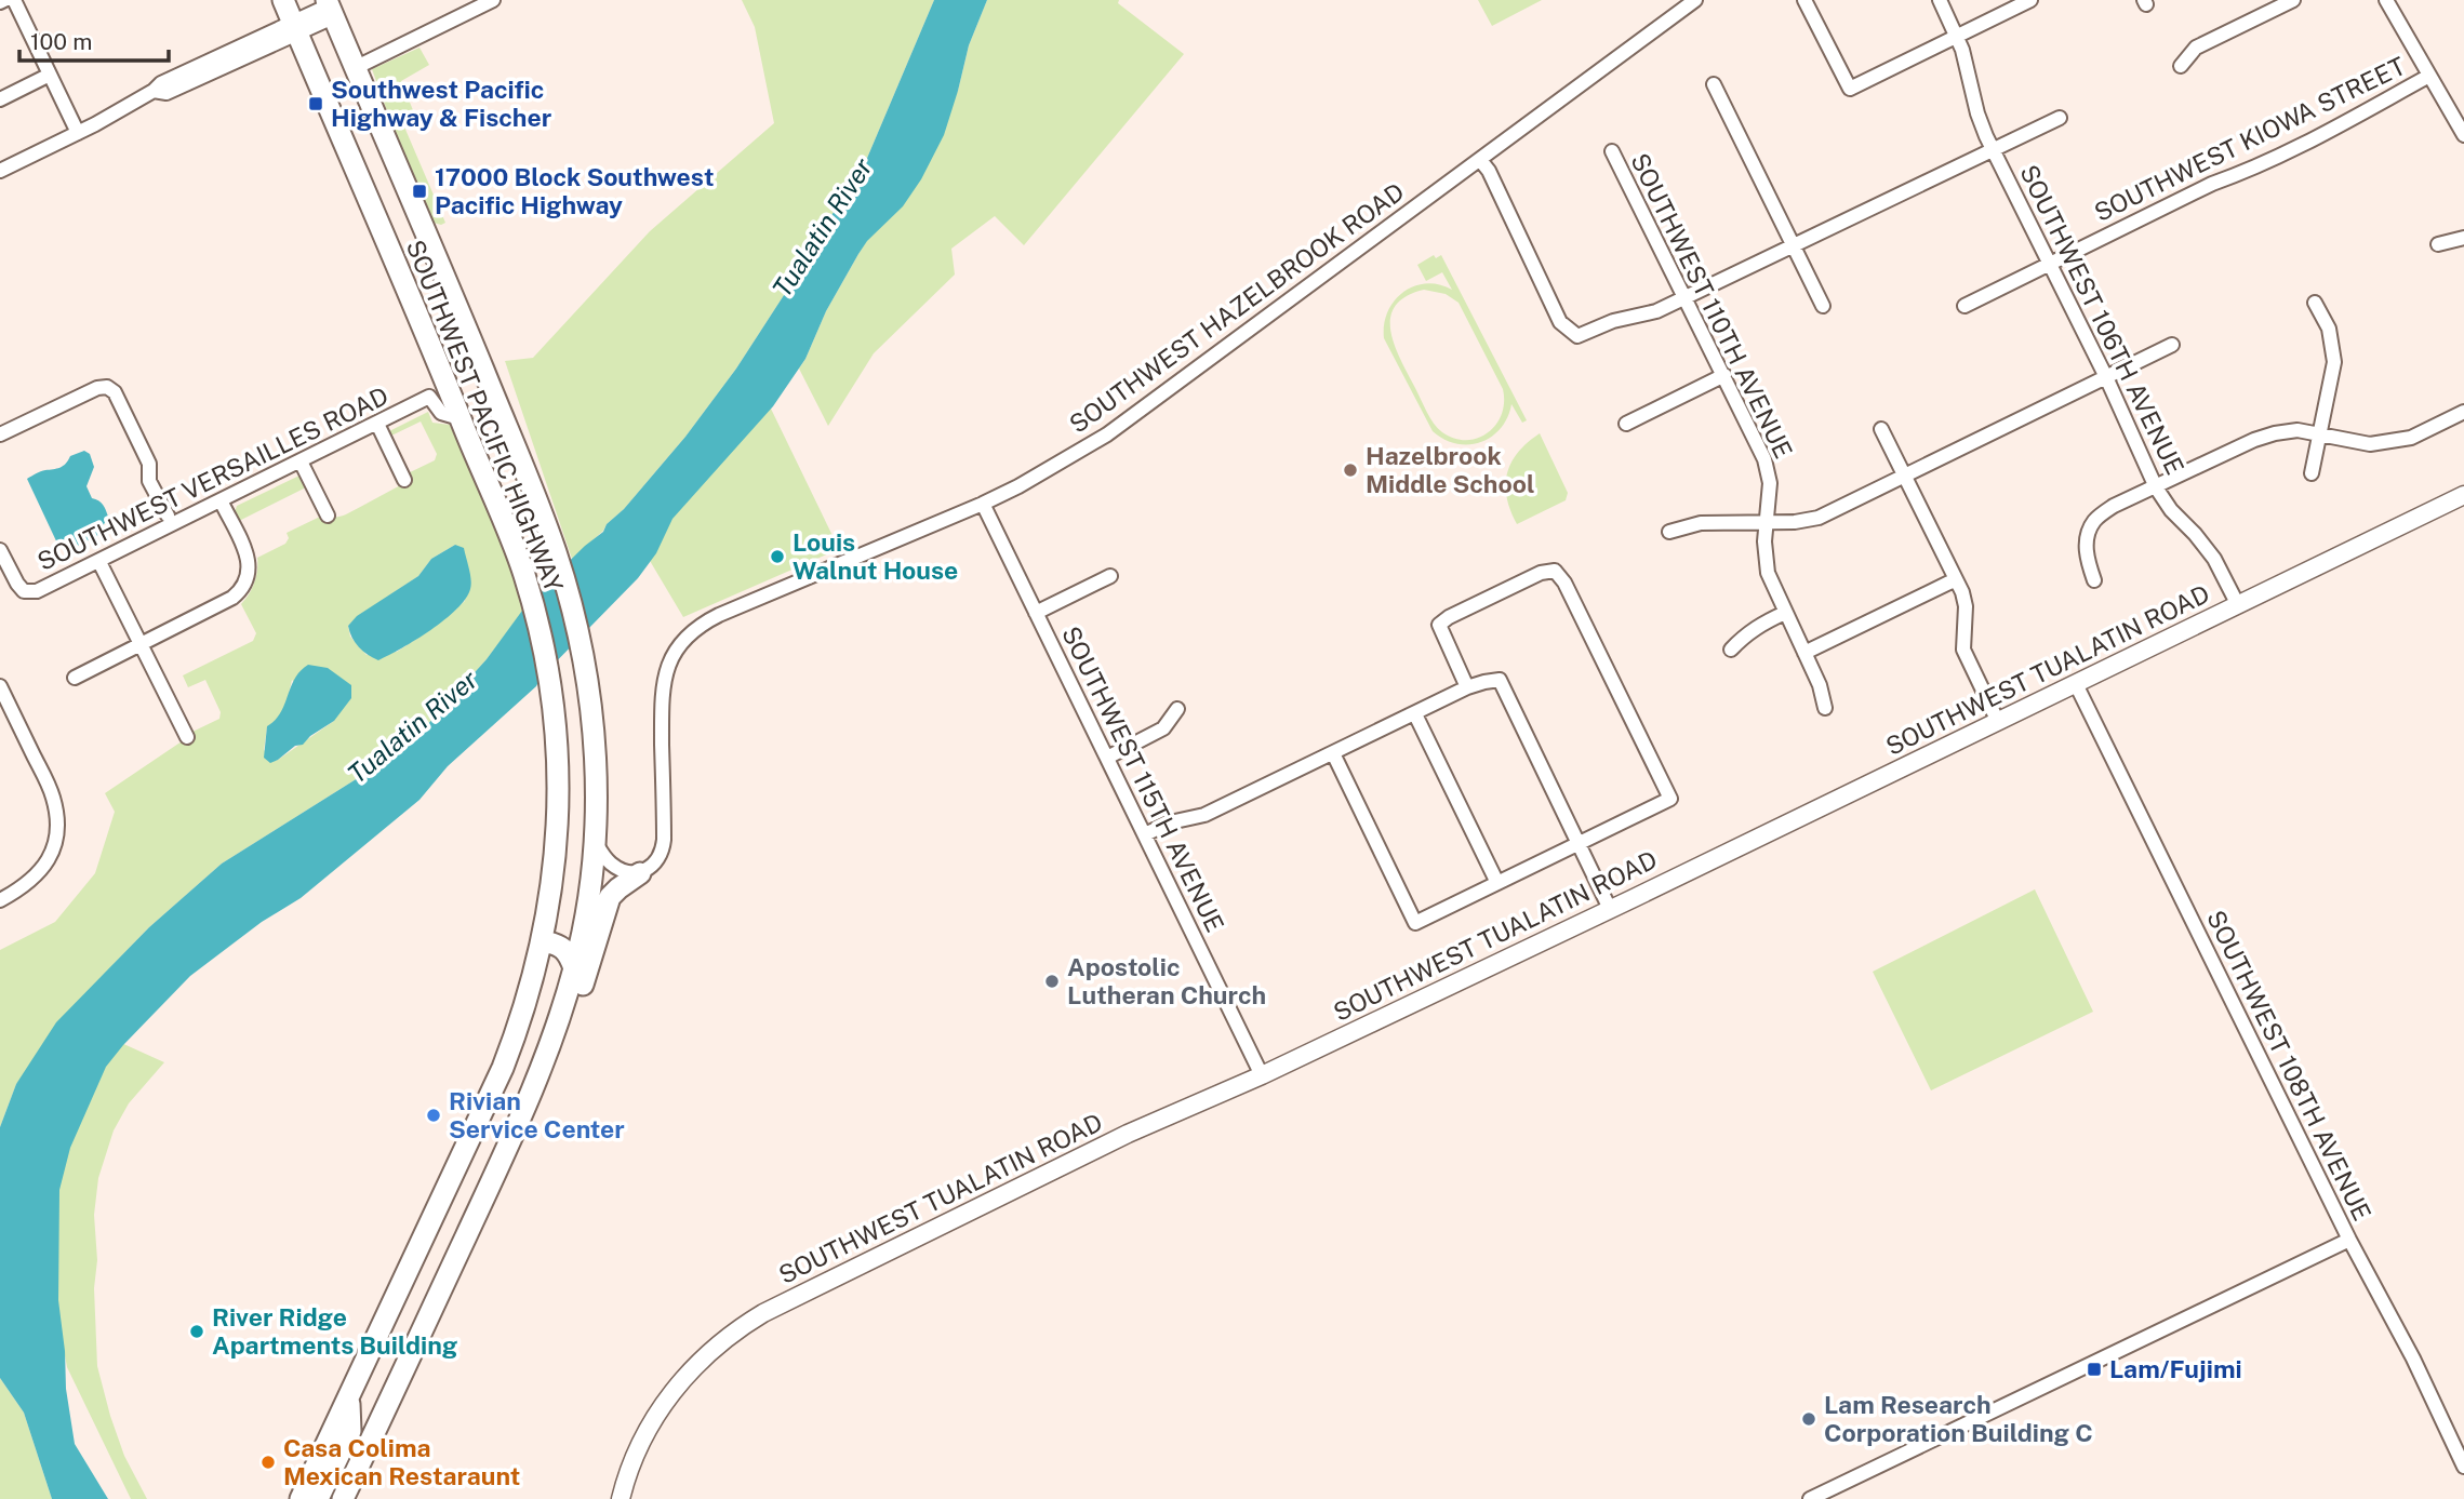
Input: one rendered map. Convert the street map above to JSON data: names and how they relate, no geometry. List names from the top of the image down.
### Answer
{
  "streets": {
    "highway": ["SOUTHWEST PACIFIC HIGHWAY"],
    "main road": ["SOUTHWEST TUALATIN ROAD"],
    "street": [
      "SOUTHWEST KIOWA STREET",
      "SOUTHWEST 110TH AVENUE",
      "SOUTHWEST HAZELBROOK ROAD",
      "SOUTHWEST 106TH AVENUE",
      "SOUTHWEST VERSAILLES ROAD",
      "SOUTHWEST 115TH AVENUE",
      "SOUTHWEST 108TH AVENUE"
    ]
  },
  "crossings": [
    ["SOUTHWEST KIOWA STREET", "SOUTHWEST 106TH AVENUE"],
    ["SOUTHWEST HAZELBROOK ROAD", "SOUTHWEST 115TH AVENUE"],
    ["SOUTHWEST 106TH AVENUE", "SOUTHWEST TUALATIN ROAD"],
    ["SOUTHWEST PACIFIC HIGHWAY", "SOUTHWEST VERSAILLES ROAD"],
    ["SOUTHWEST TUALATIN ROAD", "SOUTHWEST 115TH AVENUE"],
    ["SOUTHWEST TUALATIN ROAD", "SOUTHWEST 108TH AVENUE"]
  ],
  "water": ["Tualatin River"],
  "places": {
    "transit": ["Southwest Pacific Highway & Fischer", "17000 Block Southwest Pacific Highway", "Lam/Fujimi"],
    "other": [
      "Hazelbrook Middle School",
      "Louis Walnut House",
      "Apostolic Lutheran Church",
      "Rivian Service Center",
      "River Ridge Apartments Building",
      "Lam Research Corporation Building C",
      "Casa Colima Mexican Restaraunt"
    ]
  },
  "scale_bar": "100 m"
}
